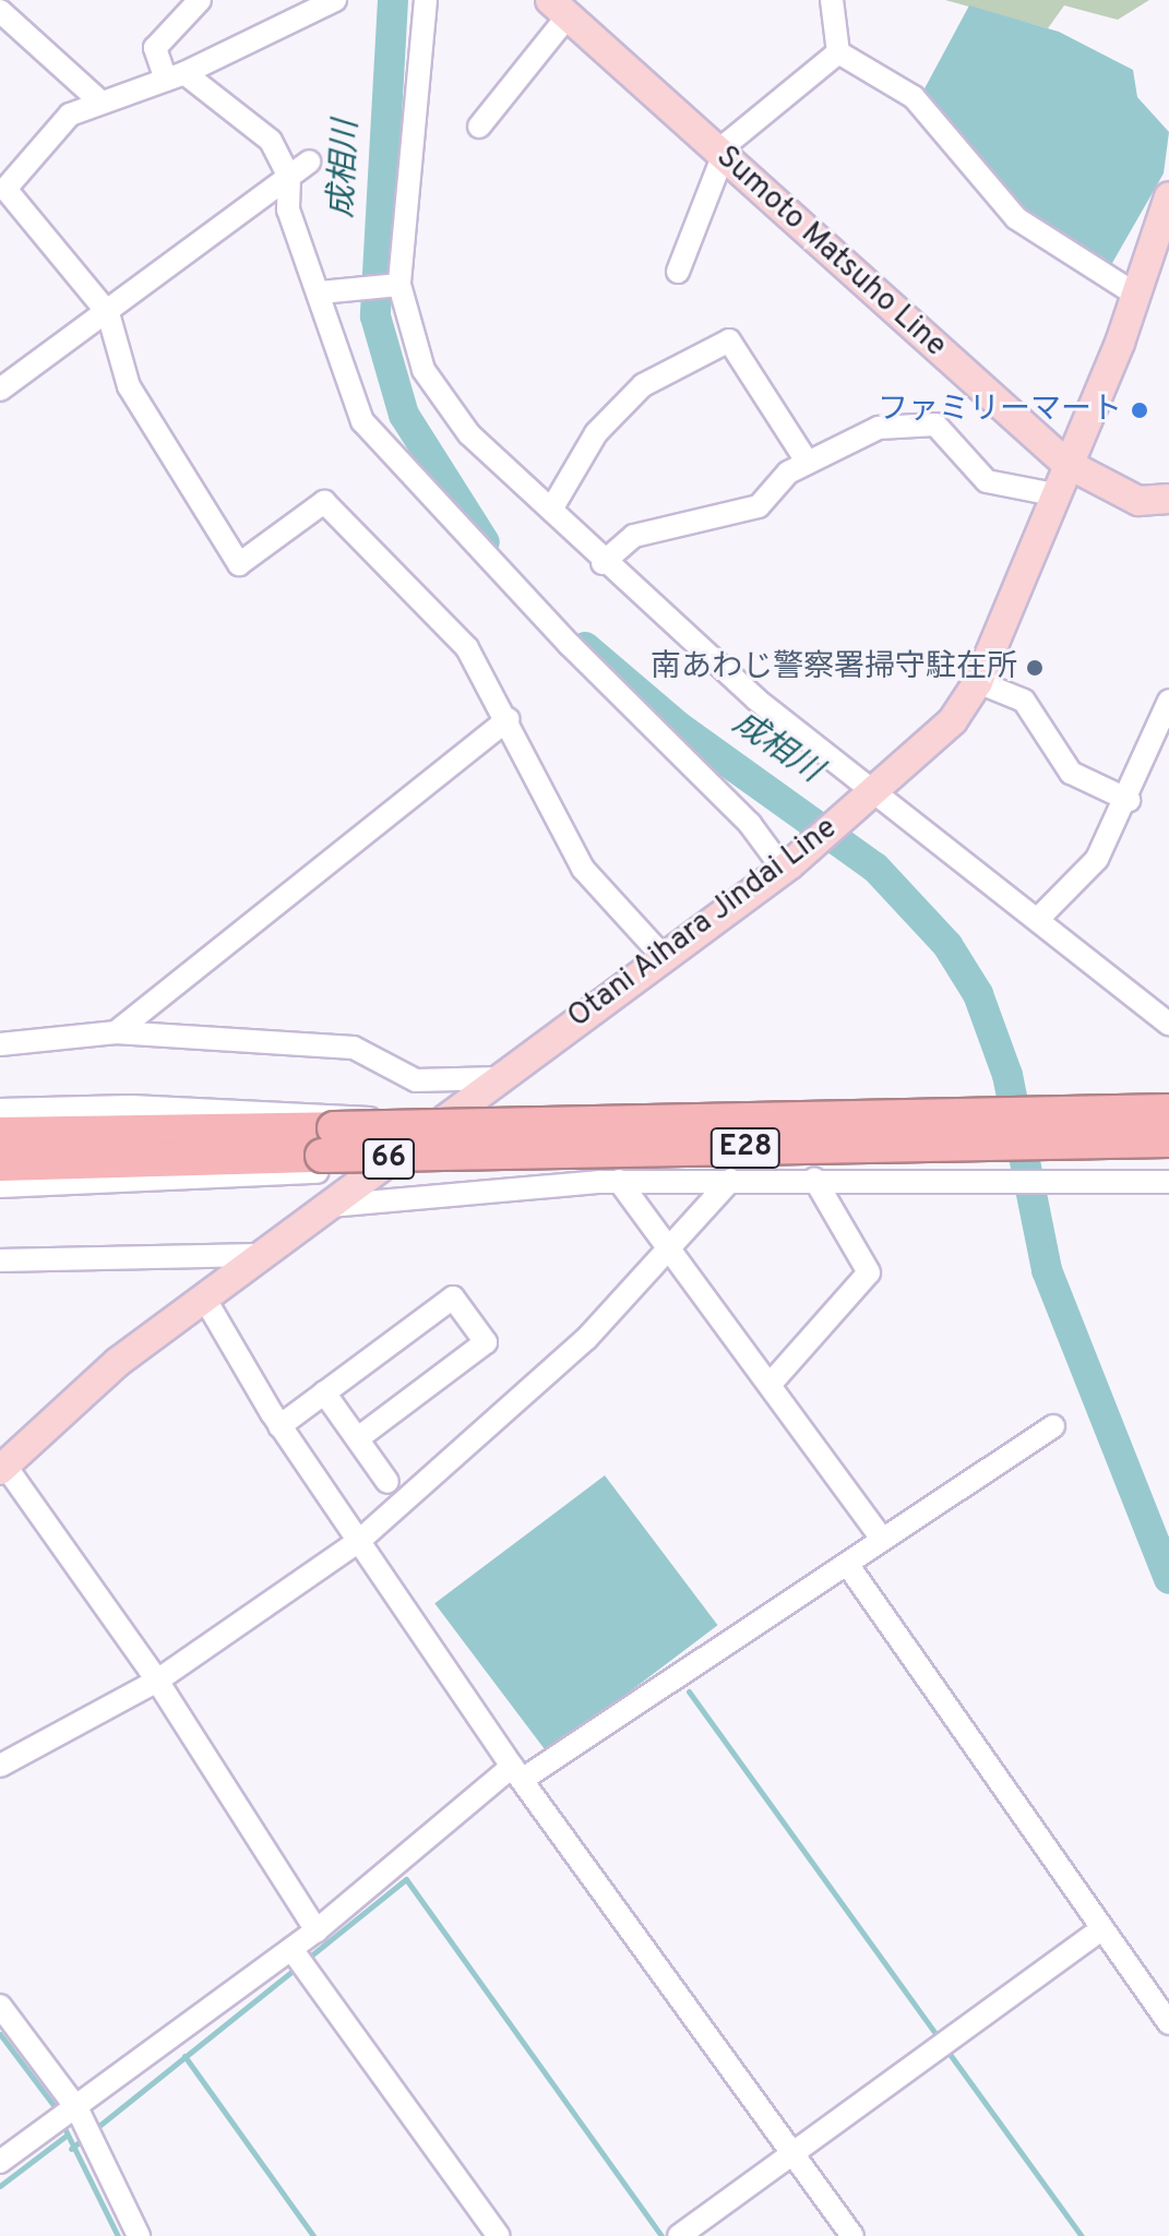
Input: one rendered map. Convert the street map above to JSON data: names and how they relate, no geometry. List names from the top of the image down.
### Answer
{
  "streets": {
    "highway": ["E28"],
    "main road": ["Sumoto Matsuho Line", "Otani Aihara Jindai Line", "66"]
  },
  "crossings": [
    ["Sumoto Matsuho Line", "Otani Aihara Jindai Line"]
  ],
  "water": ["成相川"],
  "places": ["ファミリーマート", "南あわじ警察署掃守駐在所"]
}
